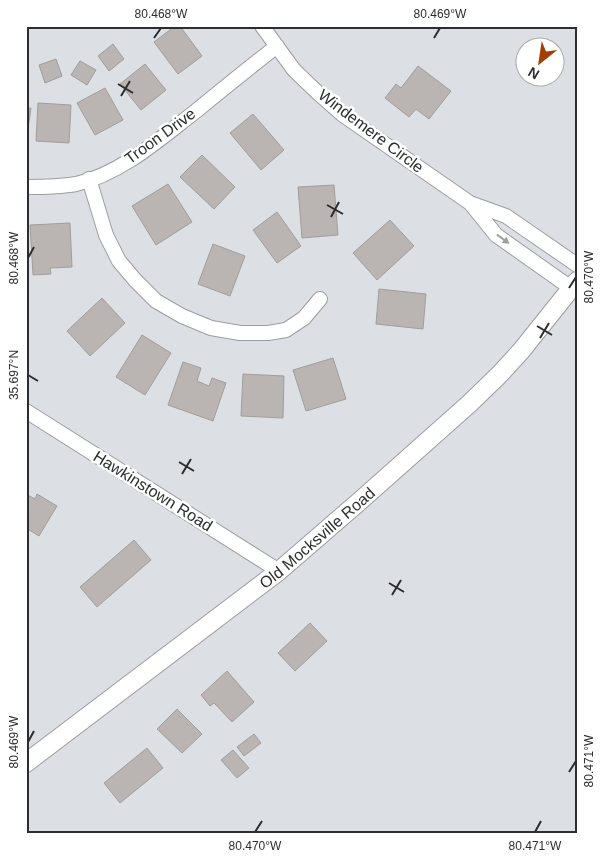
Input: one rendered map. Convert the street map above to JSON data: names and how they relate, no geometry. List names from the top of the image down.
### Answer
{
  "streets": {
    "street": [
      "Windemere Circle",
      "Troon Drive",
      "Hawkinstown Road",
      "Old Mocksville Road"
    ]
  },
  "crossings": [
    ["Windemere Circle", "Troon Drive"],
    ["Windemere Circle", "Old Mocksville Road"],
    ["Hawkinstown Road", "Old Mocksville Road"]
  ],
  "north": "bottom left",
  "coordinates": [
    "80.468°W",
    "80.469°W",
    "80.470°W",
    "35.697°N",
    "80.471°W"
  ]
}
